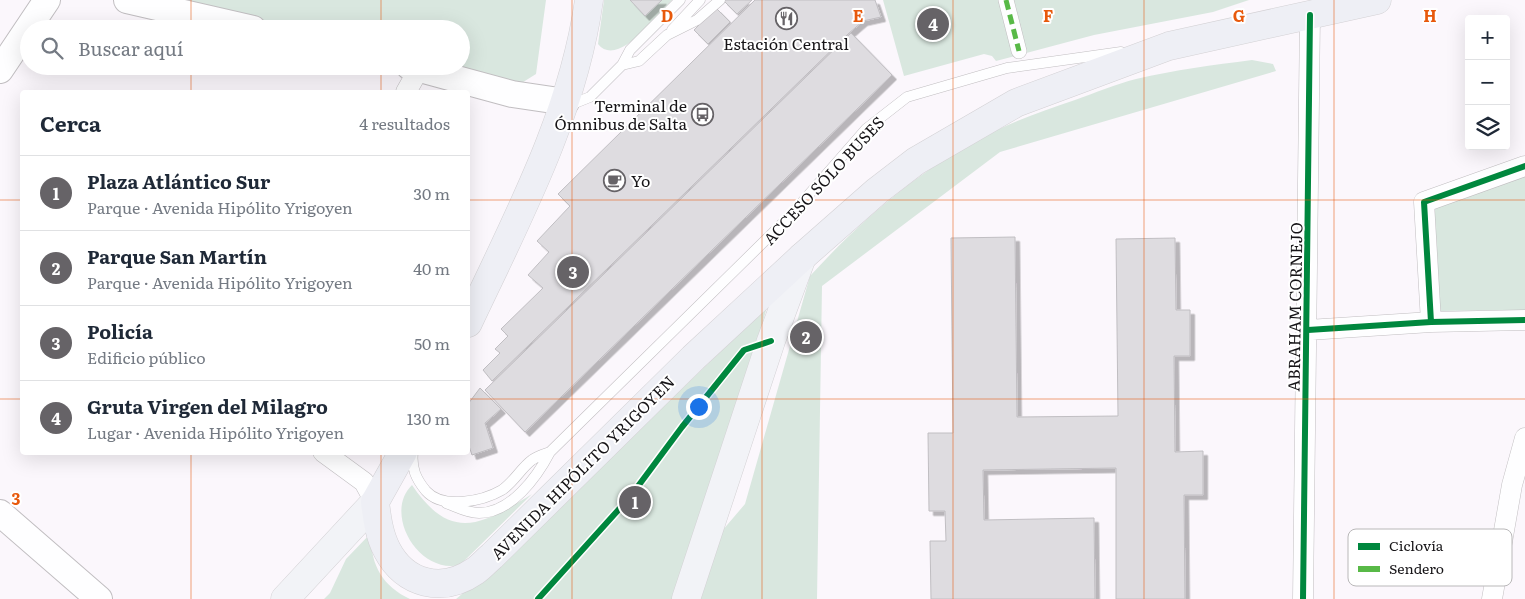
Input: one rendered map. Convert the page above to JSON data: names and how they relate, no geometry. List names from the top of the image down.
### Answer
{
  "streets": {
    "highway": ["AVENIDA HIPÓLITO YRIGOYEN"],
    "street": ["ABRAHAM CORNEJO"],
    "lane": ["ACCESO SÓLO BUSES"]
  },
  "crossings": [
    ["ACCESO SÓLO BUSES", "AVENIDA HIPÓLITO YRIGOYEN"],
    ["ABRAHAM CORNEJO", "AVENIDA HIPÓLITO YRIGOYEN"]
  ],
  "places": {
    "restaurant": ["Estación Central"],
    "bus stop": ["Terminal de Ómnibus de Salta"],
    "cafe": ["Yo"]
  },
  "legend": ["Ciclovía", "Sendero"],
  "page": {
    "pins": [
      "4",
      "3",
      "2",
      "1"
    ],
    "map_buttons": ["+", "−"],
    "search": "Buscar aquí",
    "heading": ["Cerca", "4 resultados"],
    "list": [
      {
        "mark": "1",
        "name": "Plaza Atlántico Sur",
        "note": "Parque · Avenida Hipólito Yrigoyen",
        "value": "30 m"
      },
      {
        "mark": "2",
        "name": "Parque San Martín",
        "note": "Parque · Avenida Hipólito Yrigoyen",
        "value": "40 m"
      },
      {
        "mark": "3",
        "name": "Policía",
        "note": "Edificio público",
        "value": "50 m"
      },
      {
        "mark": "4",
        "name": "Gruta Virgen del Milagro",
        "note": "Lugar · Avenida Hipólito Yrigoyen",
        "value": "130 m"
      }
    ]
  },
  "grid": {
    "columns": [
      "D",
      "E",
      "F",
      "G",
      "H"
    ],
    "rows": ["3"]
  }
}
